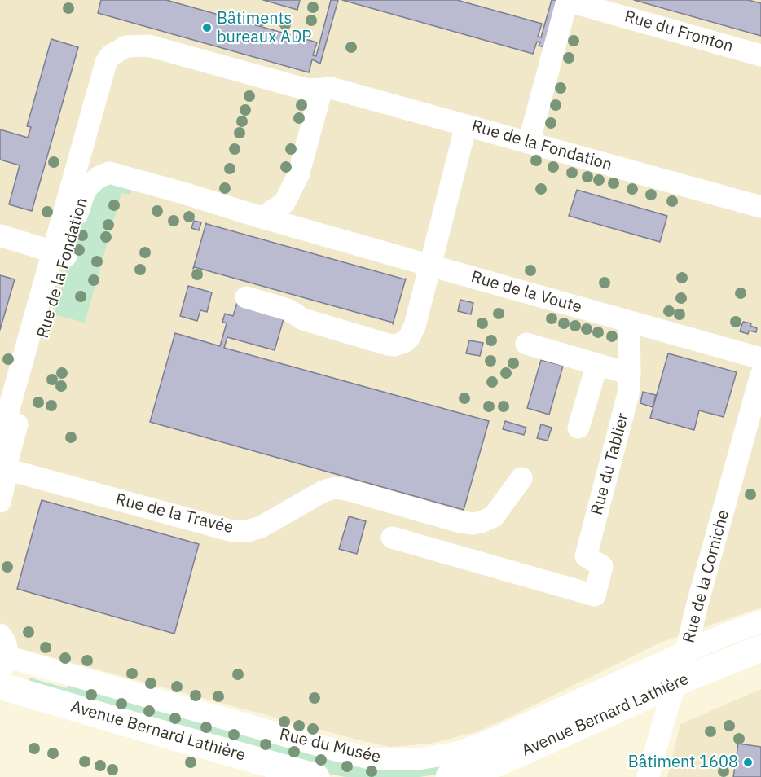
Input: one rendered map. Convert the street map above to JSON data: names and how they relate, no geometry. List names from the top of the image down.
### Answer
{
  "streets": {
    "main road": ["Avenue Bernard Lathière"],
    "street": [
      "Rue du Fronton",
      "Rue de la Fondation",
      "Rue de la Voute",
      "Rue du Tablier",
      "Rue de la Travée",
      "Rue de la Corniche",
      "Rue du Musée"
    ]
  },
  "crossings": [
    ["Rue du Fronton", "Rue de la Fondation"],
    ["Rue de la Fondation", "Rue de la Travée"],
    ["Rue de la Voute", "Rue du Tablier"],
    ["Rue de la Corniche", "Avenue Bernard Lathière"],
    ["Rue de la Corniche", "Rue du Musée"]
  ],
  "places": ["Bâtiments bureaux ADP", "Bâtiment 1608"]
}
